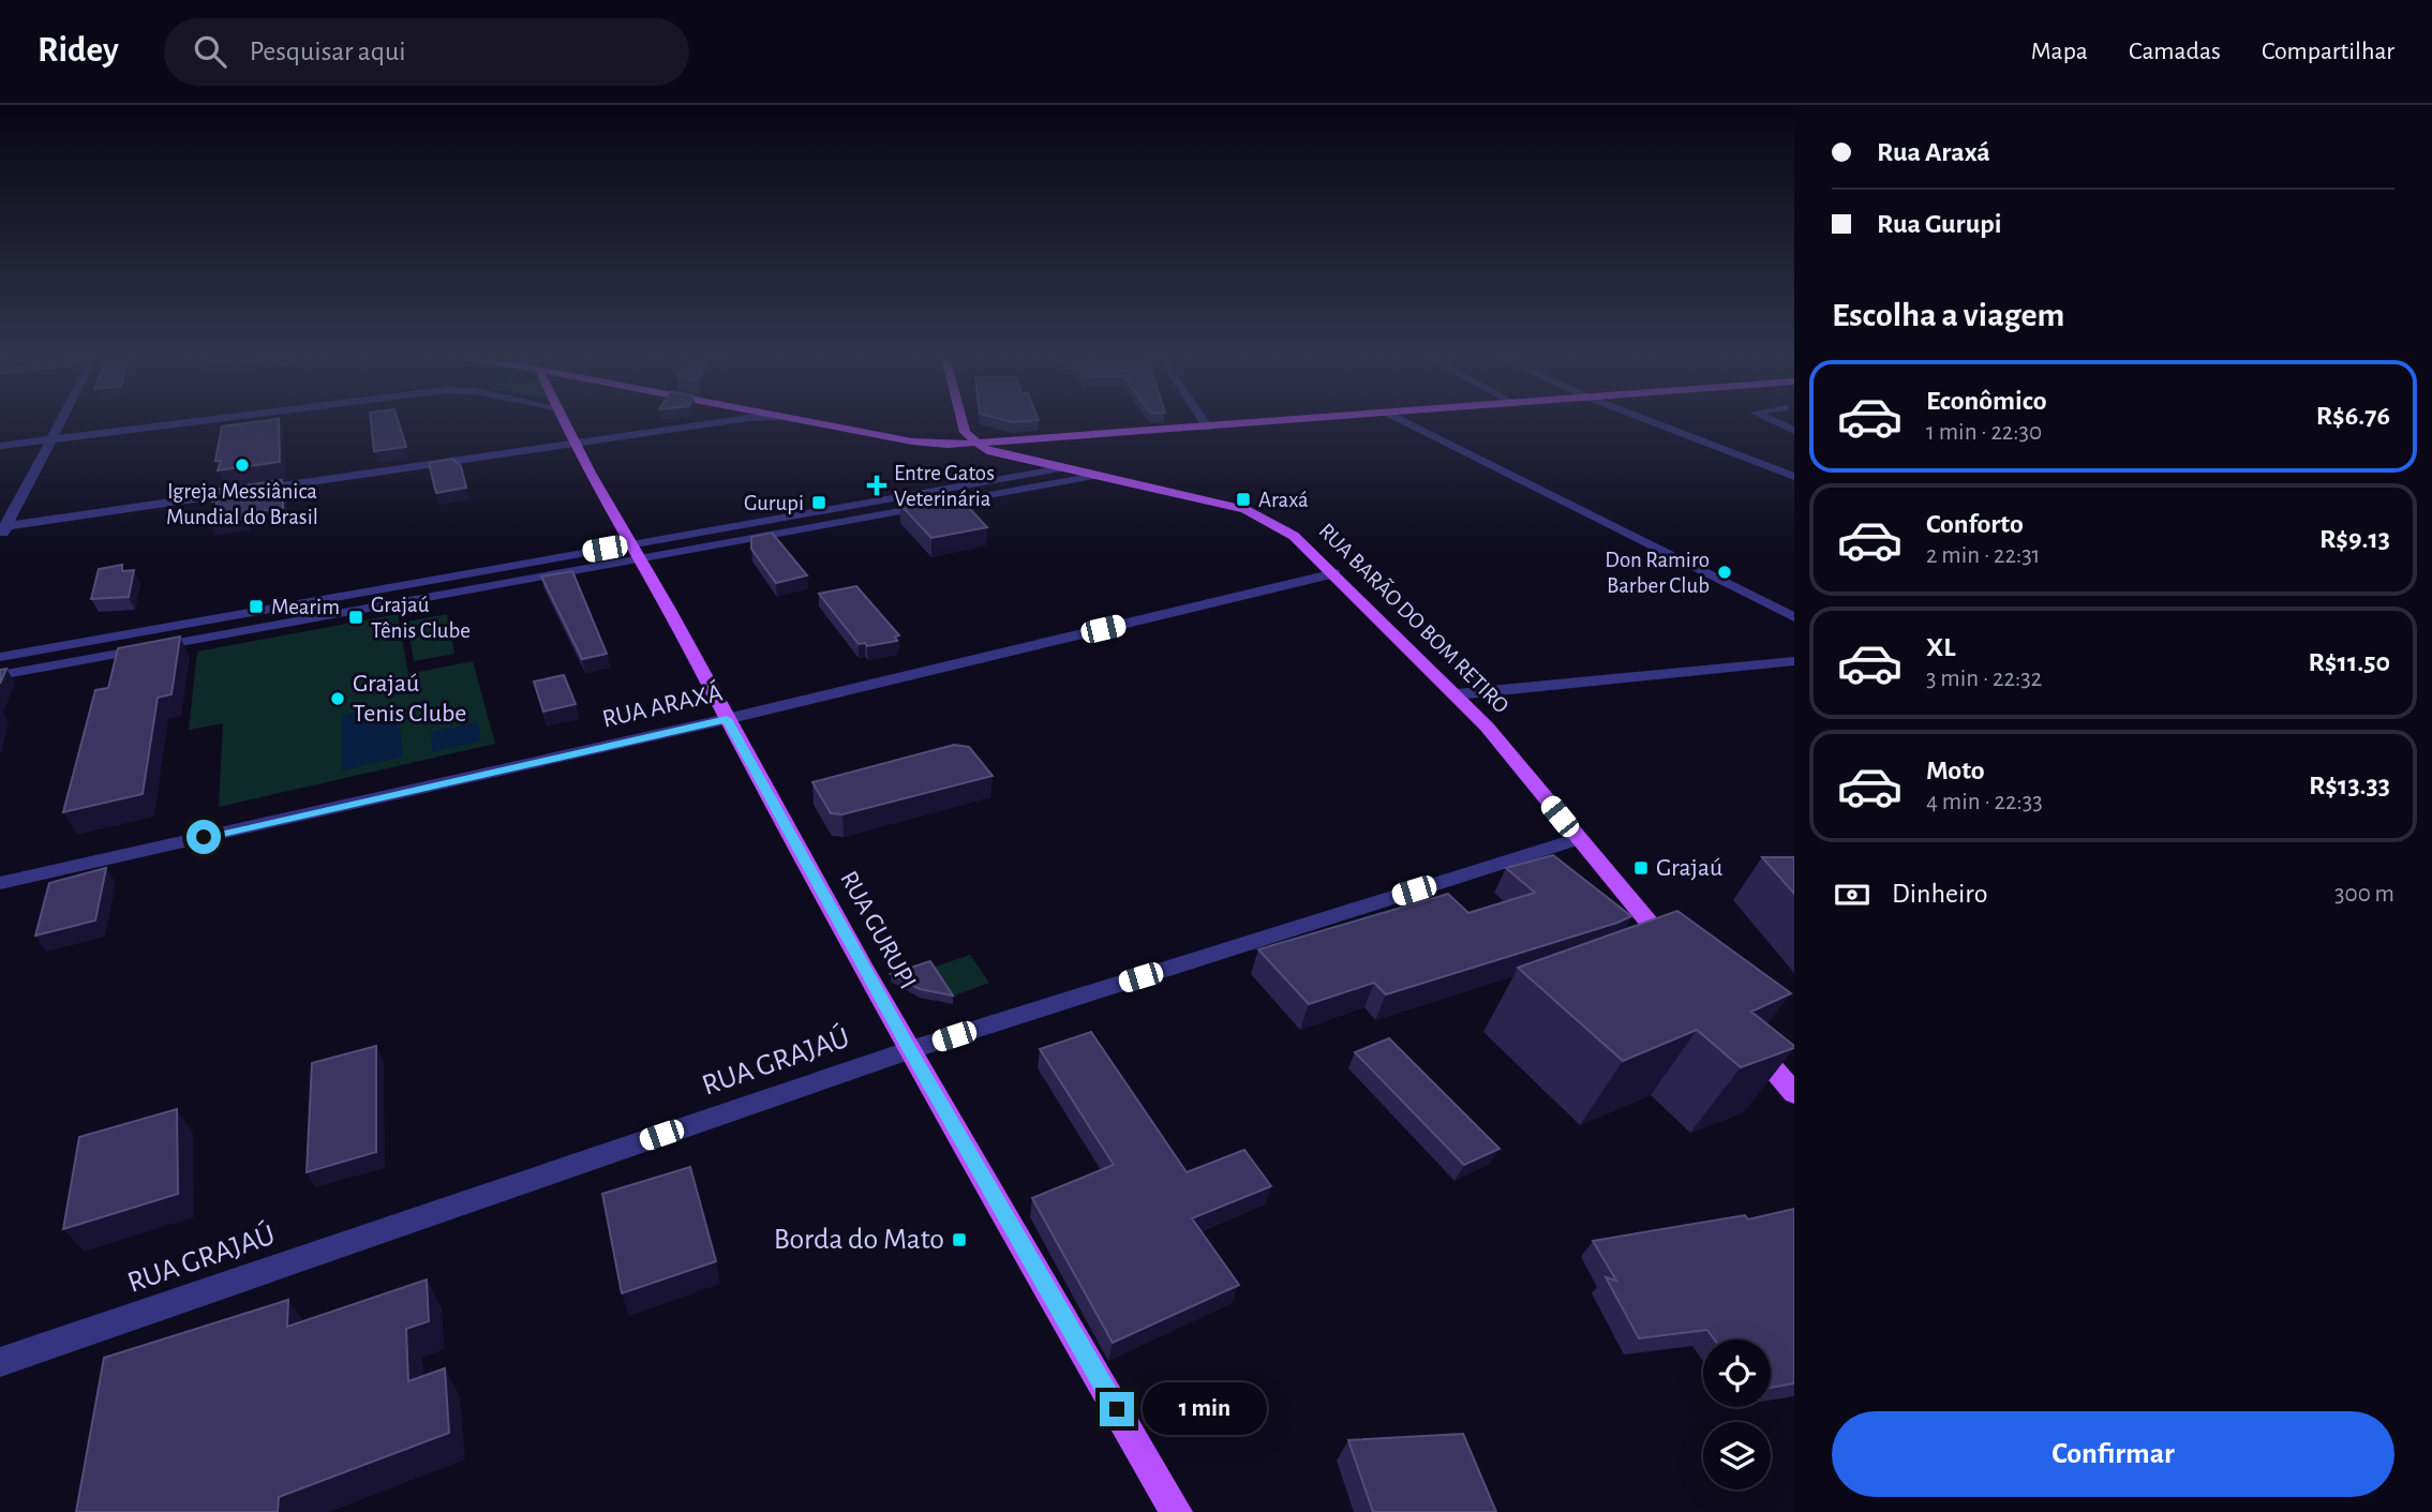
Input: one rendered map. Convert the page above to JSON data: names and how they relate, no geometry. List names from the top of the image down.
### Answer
{
  "streets": {
    "main road": ["RUA BARÃO DO BOM RETIRO", "RUA GURUPI"],
    "street": ["RUA ARAXÁ", "RUA GRAJAÚ"]
  },
  "crossings": [
    ["RUA BARÃO DO BOM RETIRO", "RUA ARAXÁ"],
    ["RUA BARÃO DO BOM RETIRO", "RUA GRAJAÚ"],
    ["RUA ARAXÁ", "RUA GURUPI"],
    ["RUA GURUPI", "RUA GRAJAÚ"]
  ],
  "places": {
    "other": ["Igreja Messiânica Mundial do Brasil", "Don Ramiro Barber Club", "Grajaú Tenis Clube"],
    "health": ["Entre Gatos Veterinária"],
    "transit": [
      "Araxá",
      "Gurupi",
      "Mearim",
      "Grajaú Tênis Clube",
      "Grajaú",
      "Borda do Mato"
    ]
  },
  "page": {
    "header": "Ridey",
    "search": "Pesquisar aqui",
    "nav": ["Mapa", "Camadas", "Compartilhar"],
    "banner": ["Rua Araxá", "Rua Gurupi"],
    "heading": "Escolha a viagem",
    "list": [
      {
        "name": "Econômico",
        "note": "1 min · 22:30",
        "value": "R$6.76"
      },
      {
        "name": "Conforto",
        "note": "2 min · 22:31",
        "value": "R$9.13"
      },
      {
        "name": "XL",
        "note": "3 min · 22:32",
        "value": "R$11.50"
      },
      {
        "name": "Moto",
        "note": "4 min · 22:33",
        "value": "R$13.33"
      }
    ],
    "pay": ["Dinheiro", "300 m"],
    "bubble": "1 min",
    "buttons": "Confirmar"
  }
}
